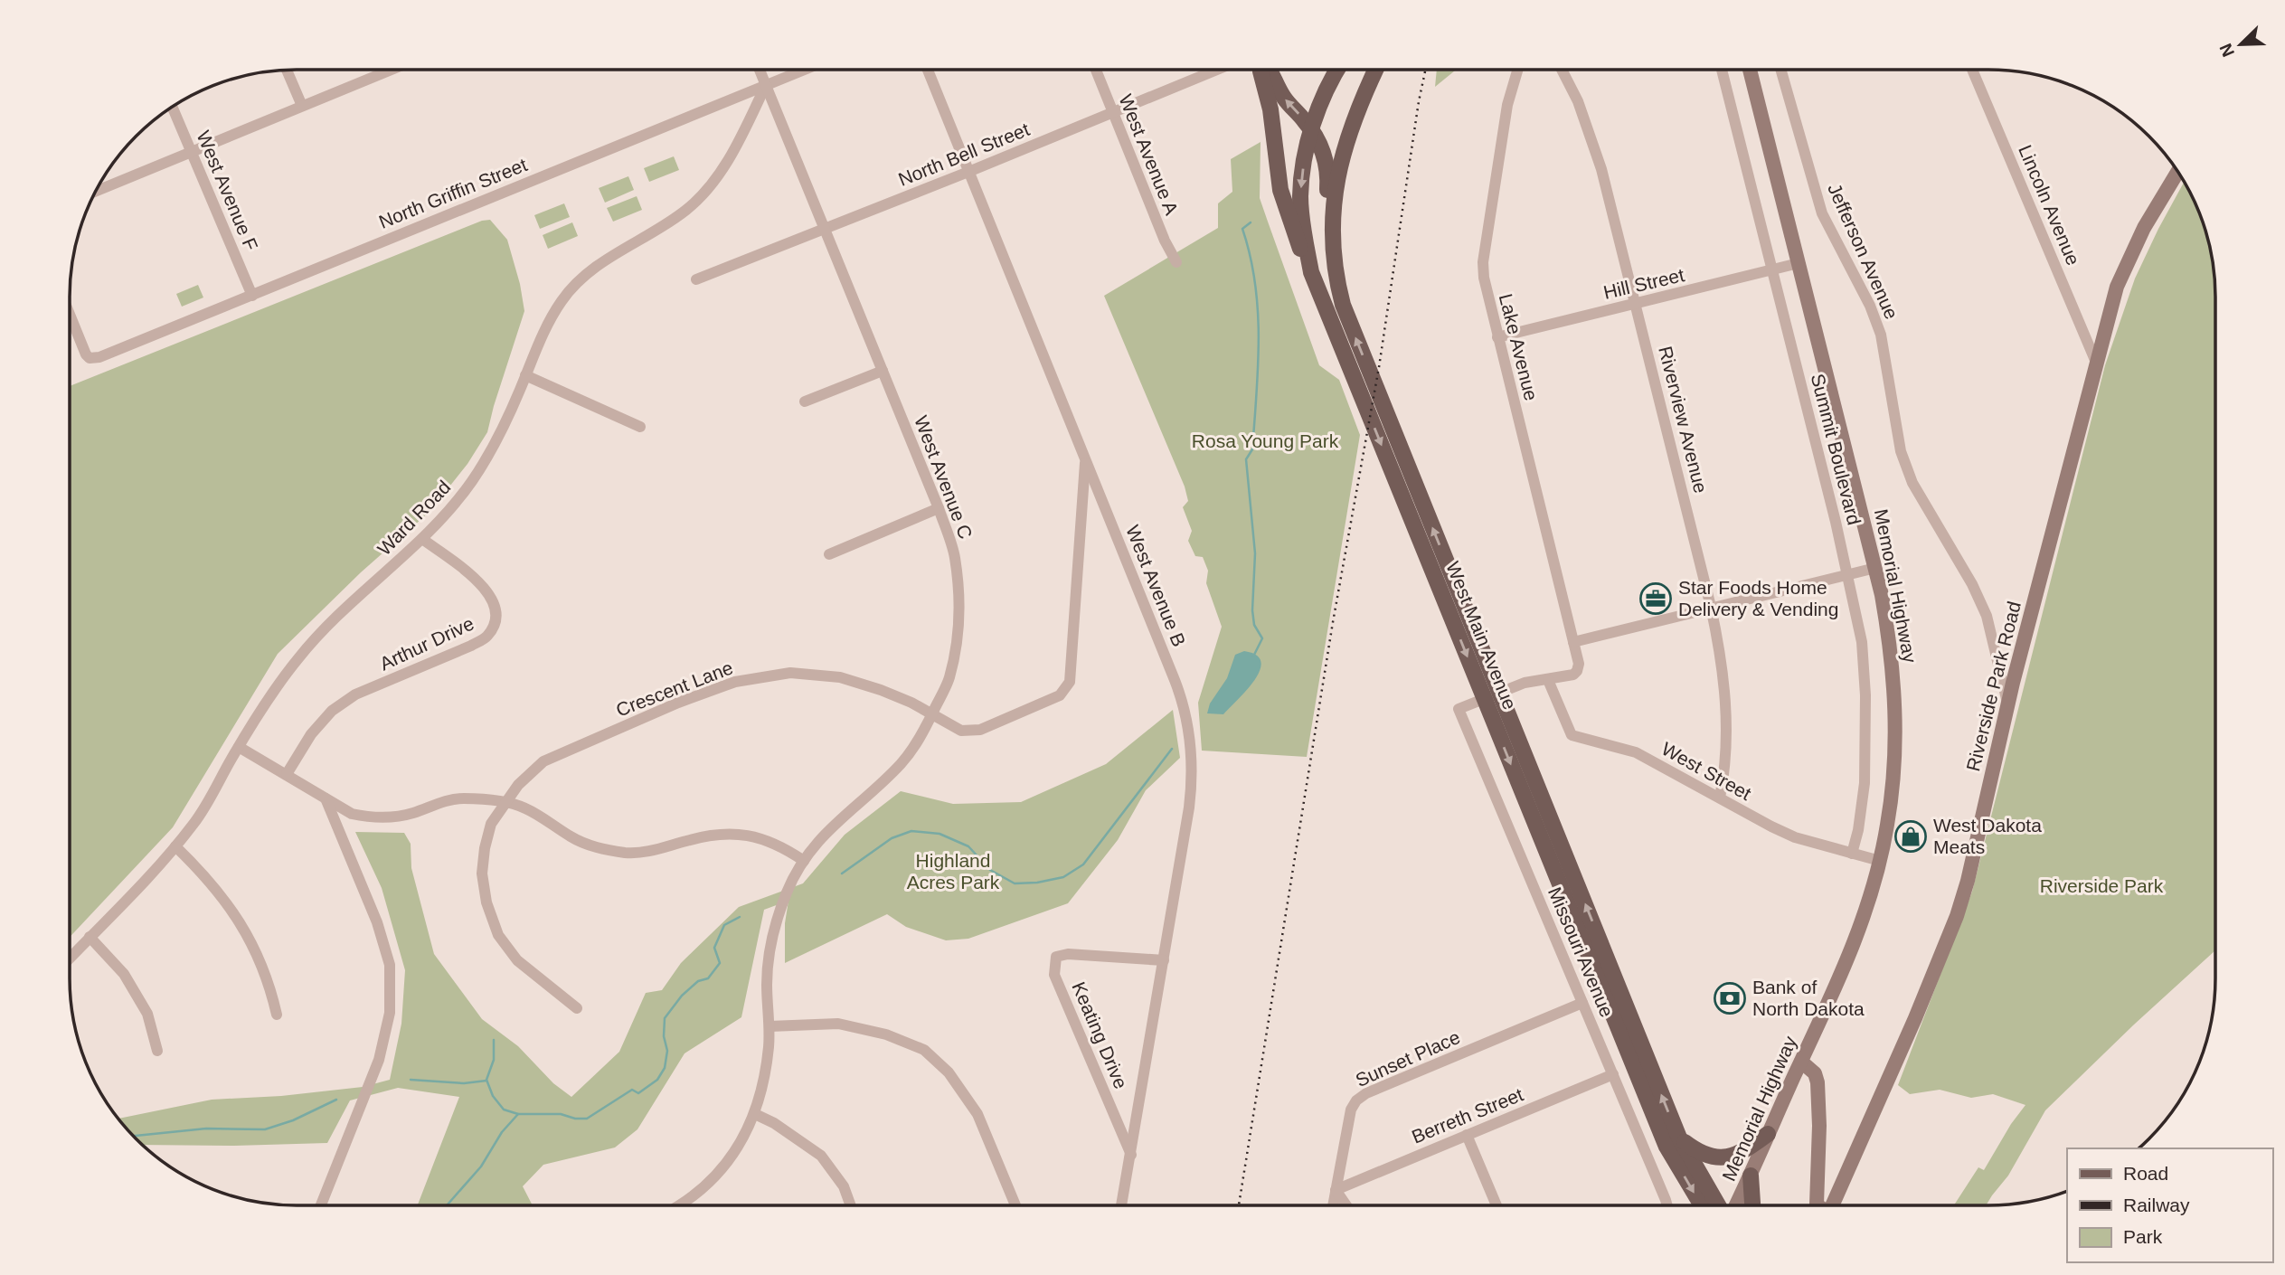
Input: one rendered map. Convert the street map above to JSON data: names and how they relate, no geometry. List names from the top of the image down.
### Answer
{
  "streets": {
    "main road": ["Memorial Highway", "West Main Avenue", "Riverside Park Road"],
    "street": [
      "North Bell Street",
      "West Avenue A",
      "West Avenue F",
      "North Griffin Street",
      "Lincoln Avenue",
      "Jefferson Avenue",
      "Hill Street",
      "Lake Avenue",
      "Riverview Avenue",
      "Summit Boulevard",
      "West Avenue C",
      "Ward Road",
      "West Avenue B",
      "Arthur Drive",
      "Crescent Lane",
      "West Street",
      "Missouri Avenue",
      "Keating Drive",
      "Sunset Place",
      "Berreth Street"
    ]
  },
  "crossings": [
    ["North Bell Street", "West Avenue A"],
    ["North Bell Street", "West Avenue C"],
    ["North Bell Street", "West Avenue B"],
    ["West Avenue F", "North Griffin Street"],
    ["North Griffin Street", "West Avenue C"],
    ["North Griffin Street", "Ward Road"],
    ["Lincoln Avenue", "Riverside Park Road"],
    ["Jefferson Avenue", "Riverside Park Road"],
    ["Hill Street", "Lake Avenue"],
    ["Hill Street", "Riverview Avenue"],
    ["Hill Street", "Summit Boulevard"],
    ["Hill Street", "Memorial Highway"],
    ["Lake Avenue", "West Street"],
    ["Riverview Avenue", "West Street"],
    ["Summit Boulevard", "West Street"],
    ["West Avenue C", "Ward Road"],
    ["West Avenue C", "Crescent Lane"],
    ["Ward Road", "Arthur Drive"],
    ["West Avenue B", "Crescent Lane"],
    ["West Avenue B", "Keating Drive"],
    ["Memorial Highway", "West Street"],
    ["West Main Avenue", "Missouri Avenue"],
    ["Missouri Avenue", "Sunset Place"],
    ["Missouri Avenue", "Berreth Street"],
    ["Sunset Place", "Berreth Street"]
  ],
  "parks": ["Rosa Young Park", "Highland Acres Park", "Riverside Park"],
  "places": {
    "office": ["Star Foods Home Delivery & Vending"],
    "shop": ["West Dakota Meats"],
    "bank": ["Bank of North Dakota"]
  },
  "legend": ["Road", "Railway", "Park"],
  "north": "bottom left"
}
